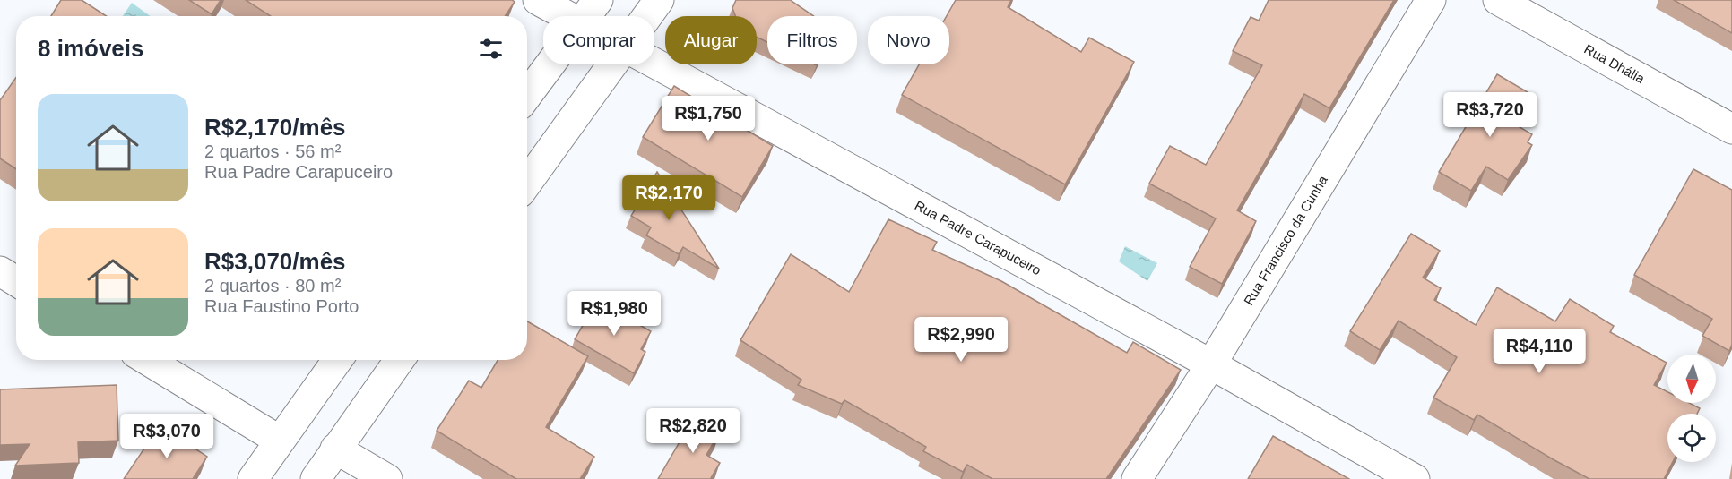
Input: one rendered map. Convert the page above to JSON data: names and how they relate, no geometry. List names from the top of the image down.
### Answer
{
  "streets": {
    "street": ["Rua Dhália", "Rua Padre Carapuceiro", "Rua Francisco da Cunha"]
  },
  "crossings": [
    ["Rua Padre Carapuceiro", "Rua Francisco da Cunha"]
  ],
  "north": "bottom",
  "page": {
    "chip": [
      "Comprar",
      "Alugar",
      "Filtros",
      "Novo"
    ],
    "heading": "8 imóveis",
    "list": [
      {
        "name": "R$2,170/mês",
        "note": "2 quartos · 56 m² · Rua Padre Carapuceiro"
      },
      {
        "name": "R$3,070/mês",
        "note": "2 quartos · 80 m² · Rua Faustino Porto"
      }
    ],
    "price": [
      "R$3,720",
      "R$1,750",
      "R$2,170",
      "R$1,980",
      "R$2,990",
      "R$4,110",
      "R$2,820",
      "R$3,070"
    ]
  }
}
